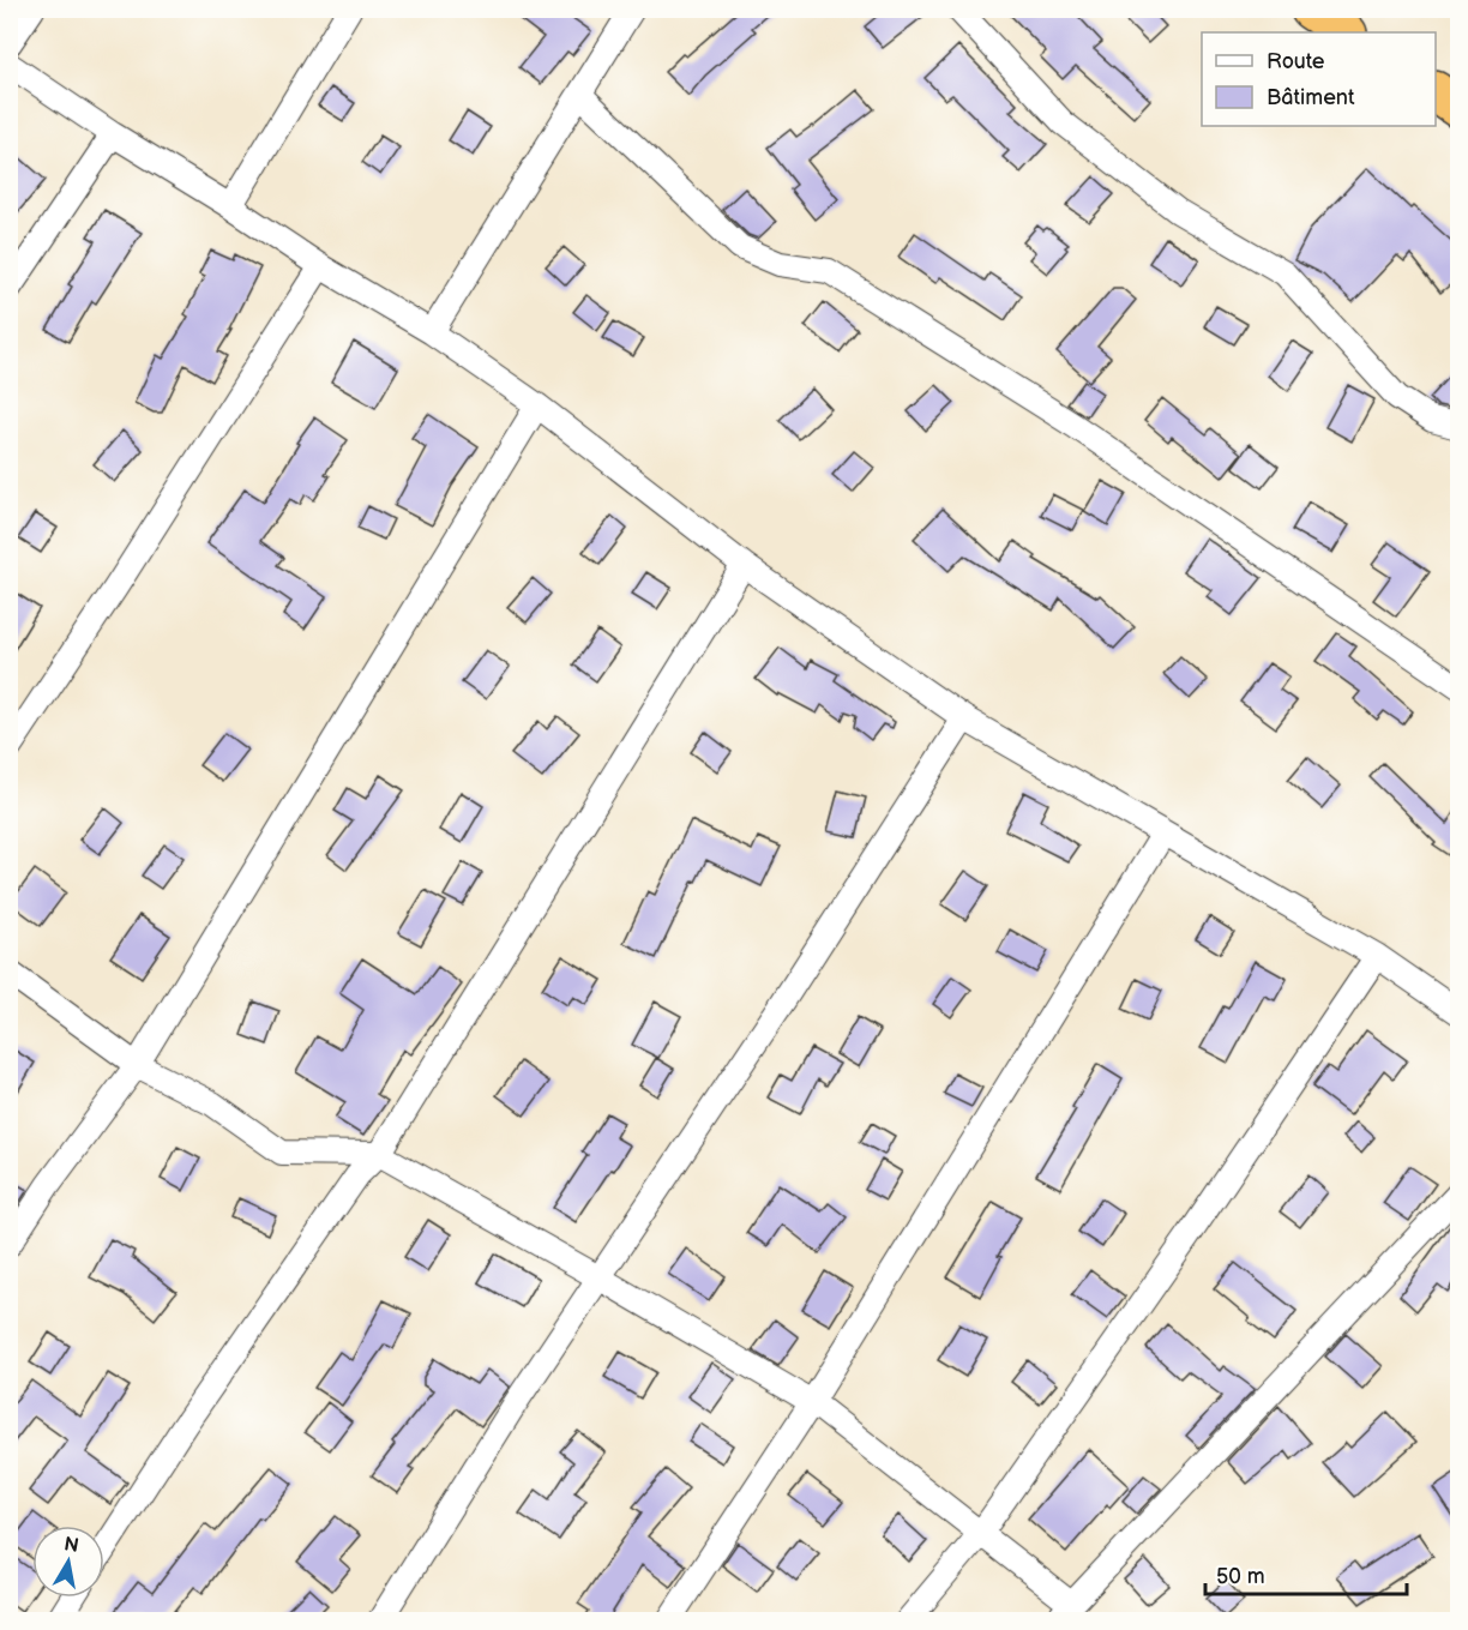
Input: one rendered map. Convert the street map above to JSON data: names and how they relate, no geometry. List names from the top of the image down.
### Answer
{
  "legend": ["Route", "Bâtiment"],
  "scale_bar": "50 m",
  "north": "top"
}
